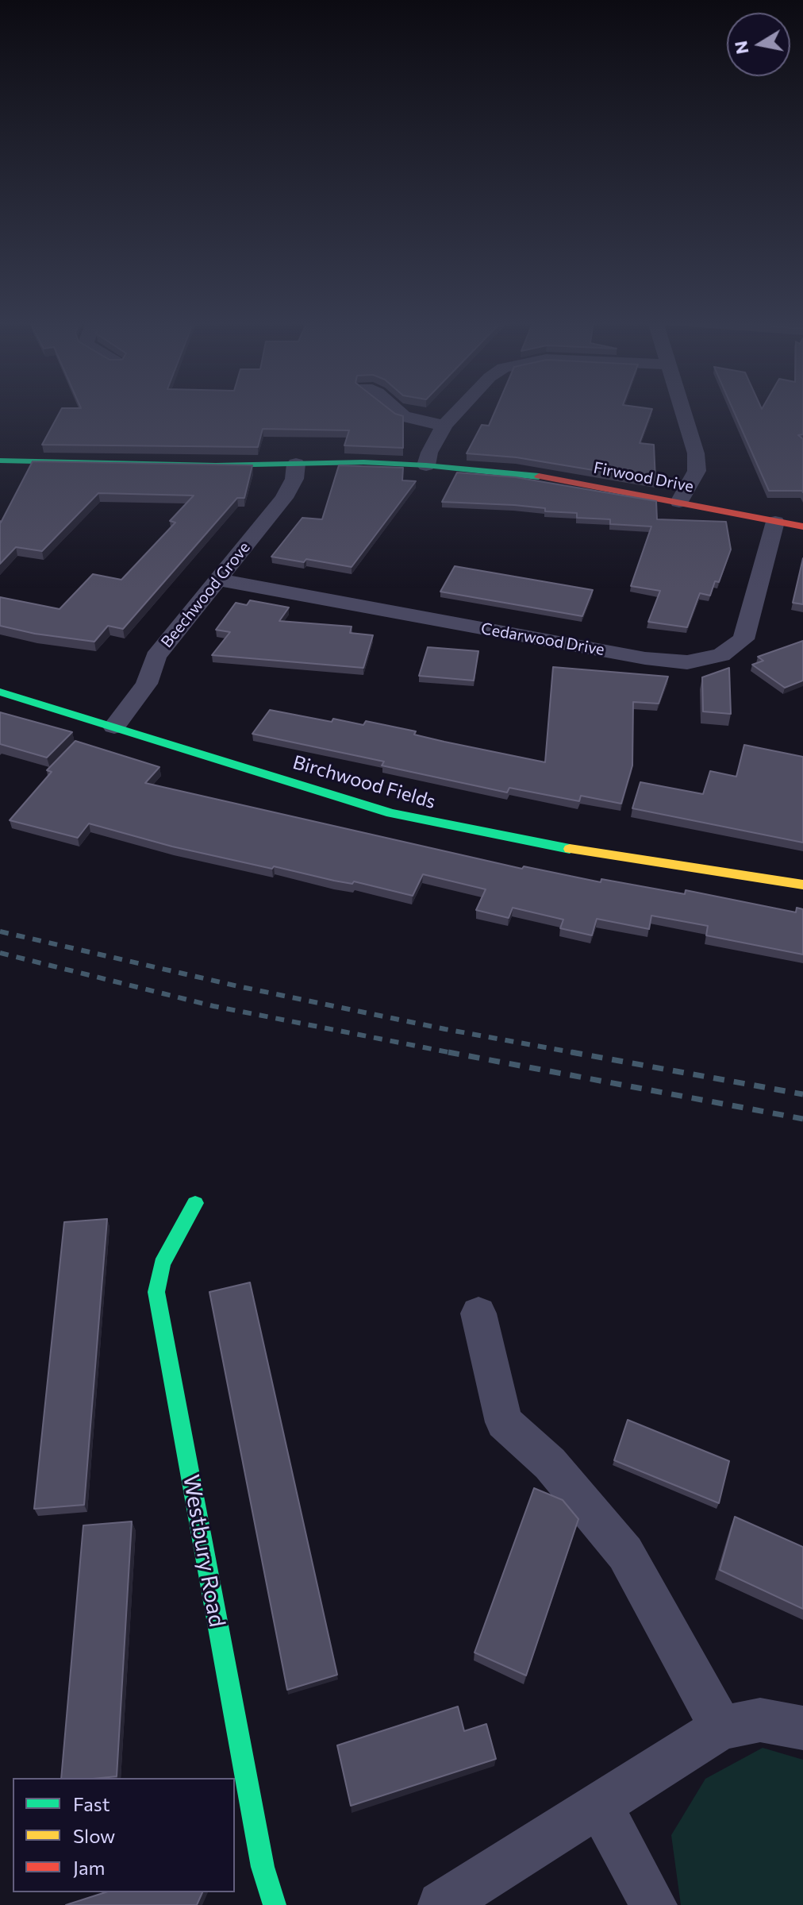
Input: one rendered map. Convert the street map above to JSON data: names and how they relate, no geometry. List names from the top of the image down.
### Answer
{
  "streets": {
    "street": [
      "Firwood Drive",
      "Beechwood Grove",
      "Cedarwood Drive",
      "Birchwood Fields",
      "Westbury Road"
    ]
  },
  "crossings": [
    ["Firwood Drive", "Beechwood Grove"],
    ["Firwood Drive", "Cedarwood Drive"],
    ["Beechwood Grove", "Cedarwood Drive"],
    ["Beechwood Grove", "Birchwood Fields"]
  ],
  "legend": ["Fast", "Slow", "Jam"],
  "north": "left"
}
